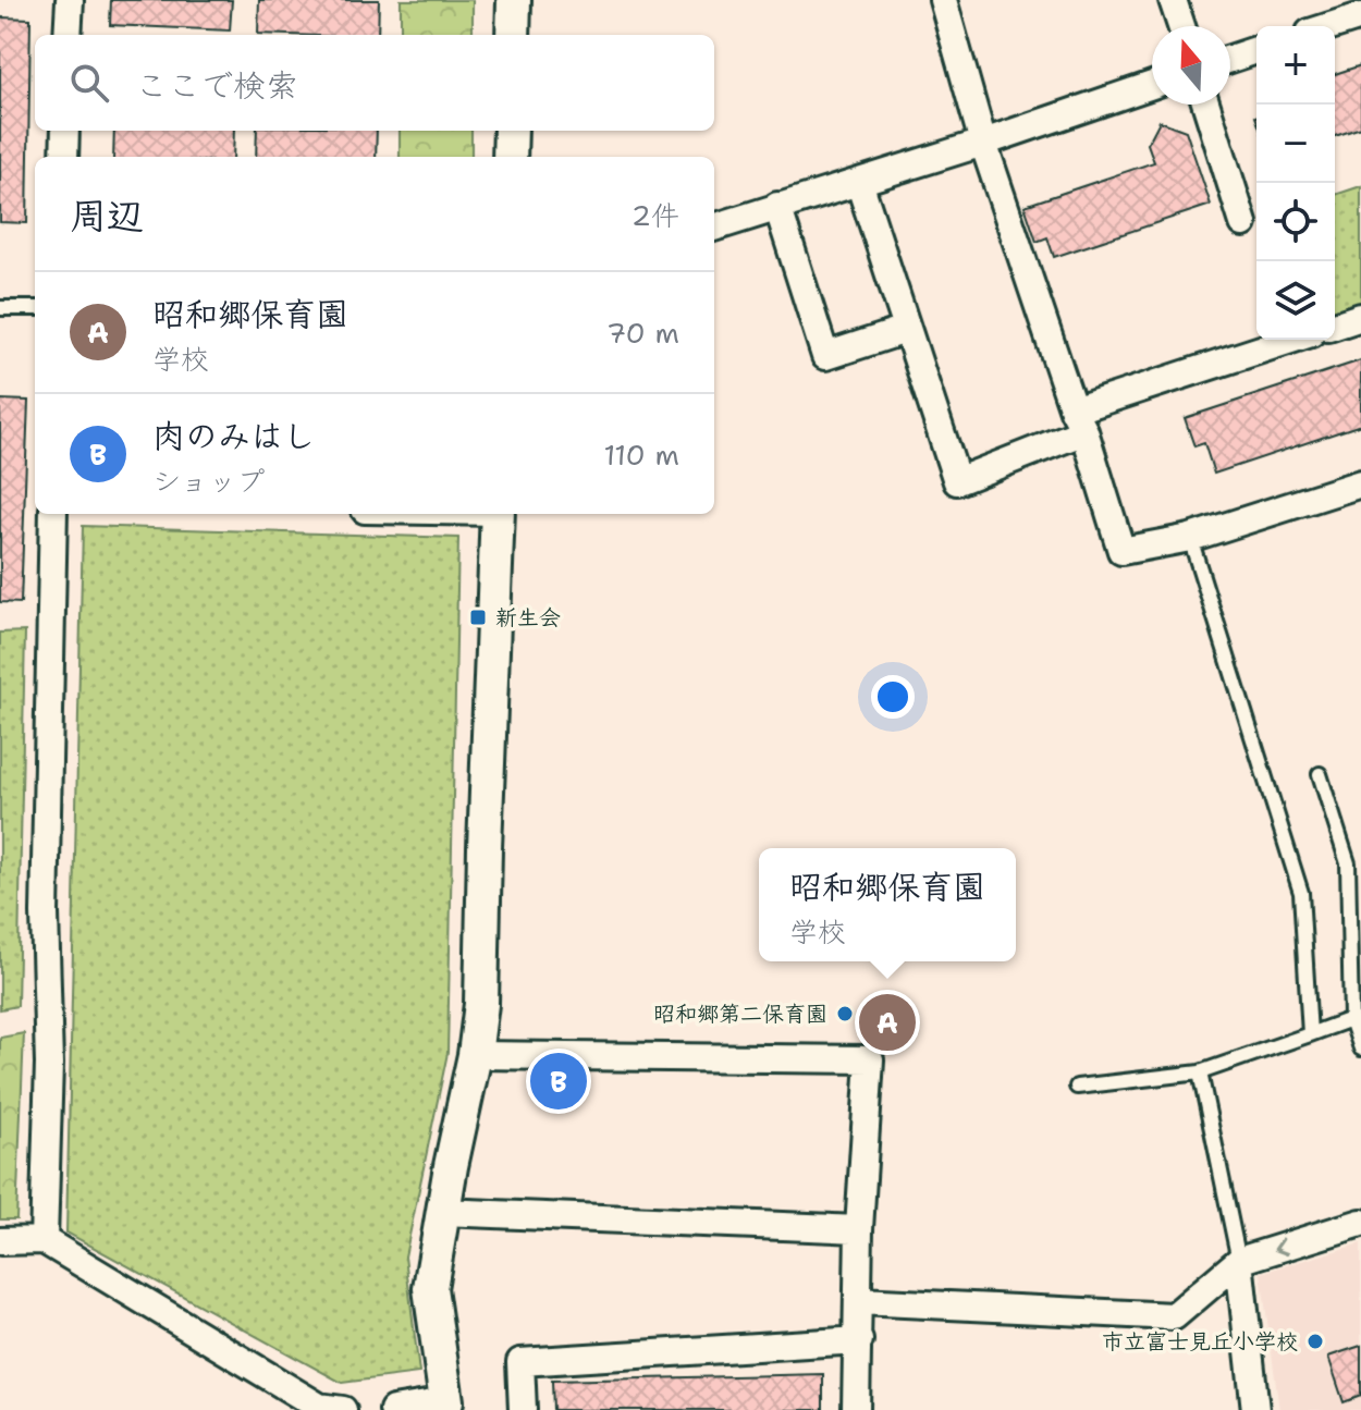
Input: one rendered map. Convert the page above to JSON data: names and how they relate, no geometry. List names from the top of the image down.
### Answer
{
  "places": {
    "transit": ["新生会"],
    "other": ["昭和郷第二保育園", "市立富士見丘小学校"]
  },
  "north": "top",
  "page": {
    "map_buttons": ["+", "−"],
    "search": "ここで検索",
    "heading": ["周辺", "2件"],
    "list": [
      {
        "mark": "A",
        "name": "昭和郷保育園",
        "note": "学校",
        "value": "70 m"
      },
      {
        "mark": "B",
        "name": "肉のみはし",
        "note": "ショップ",
        "value": "110 m"
      }
    ],
    "popup": ["昭和郷保育園", "学校"],
    "pins": ["A", "B"]
  }
}
